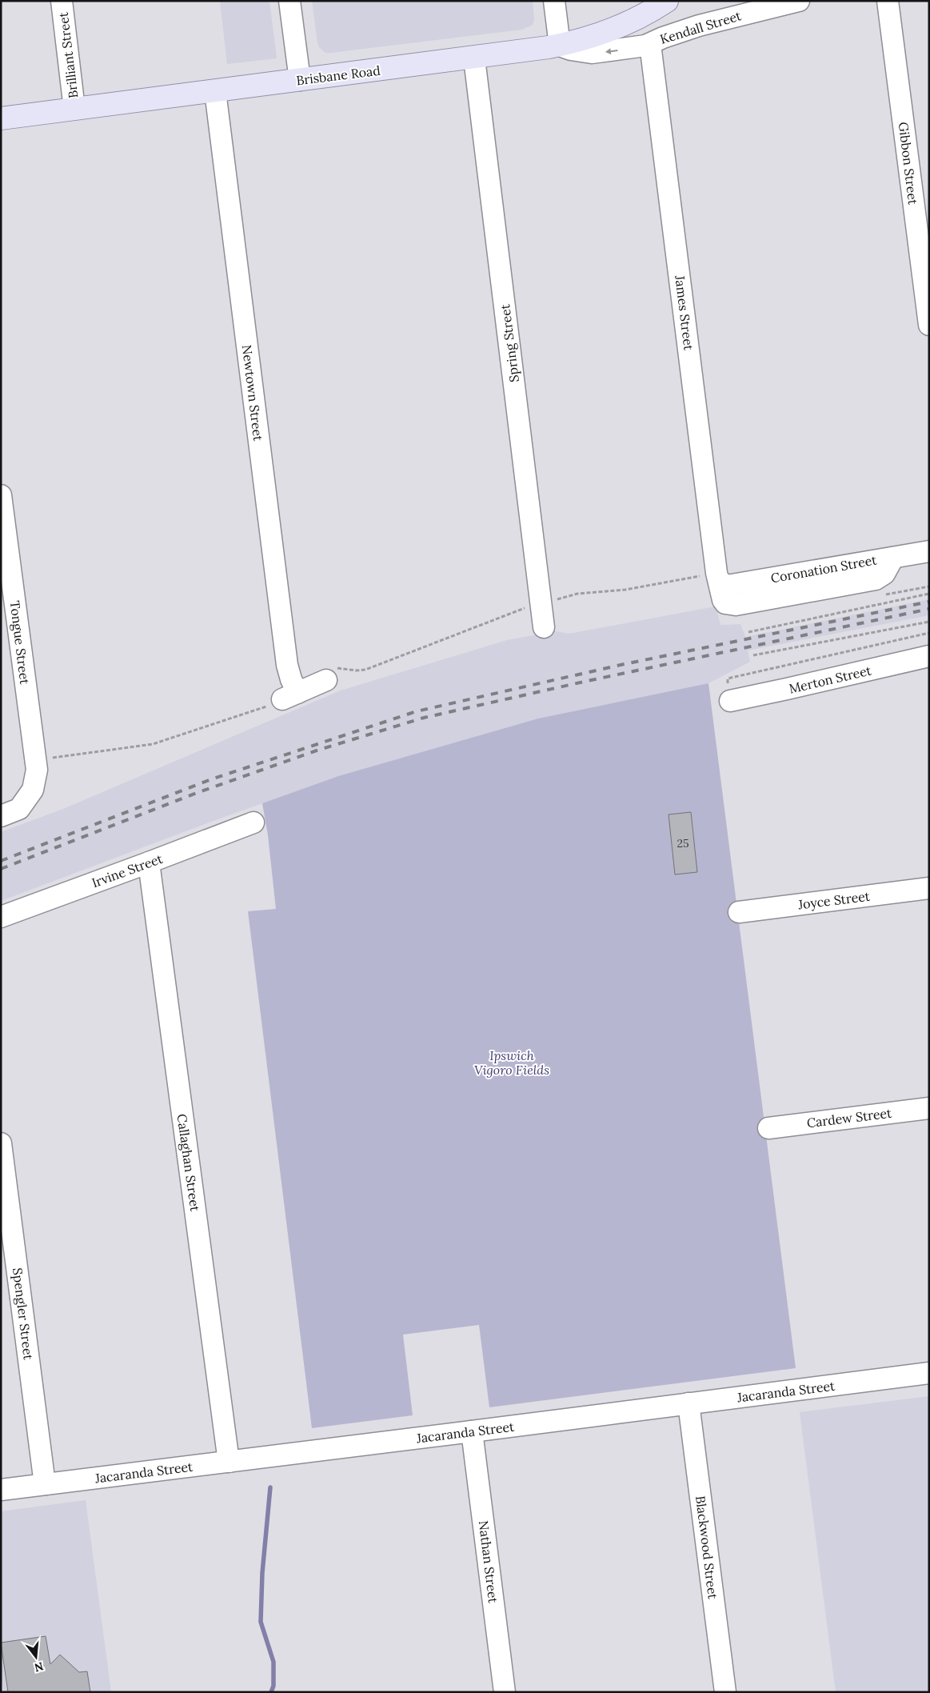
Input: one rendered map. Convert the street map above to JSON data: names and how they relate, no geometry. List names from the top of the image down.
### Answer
{
  "streets": {
    "main road": ["Brisbane Road"],
    "street": [
      "Kendall Street",
      "Brilliant Street",
      "Gibbon Street",
      "James Street",
      "Spring Street",
      "Newtown Street",
      "Coronation Street",
      "Tongue Street",
      "Merton Street",
      "Irvine Street",
      "Joyce Street",
      "Cardew Street",
      "Callaghan Street",
      "Spengler Street",
      "Jacaranda Street",
      "Blackwood Street",
      "Nathan Street"
    ]
  },
  "crossings": [
    ["Kendall Street", "Brisbane Road"],
    ["Kendall Street", "James Street"],
    ["Brilliant Street", "Brisbane Road"],
    ["Brisbane Road", "Spring Street"],
    ["Brisbane Road", "Newtown Street"],
    ["James Street", "Coronation Street"],
    ["Irvine Street", "Callaghan Street"],
    ["Callaghan Street", "Jacaranda Street"],
    ["Spengler Street", "Jacaranda Street"],
    ["Jacaranda Street", "Blackwood Street"],
    ["Jacaranda Street", "Nathan Street"]
  ],
  "one_way": ["Kendall Street"],
  "parks": ["Ipswich Vigoro Fields"],
  "house_numbers": ["25"],
  "north": "bottom"
}
